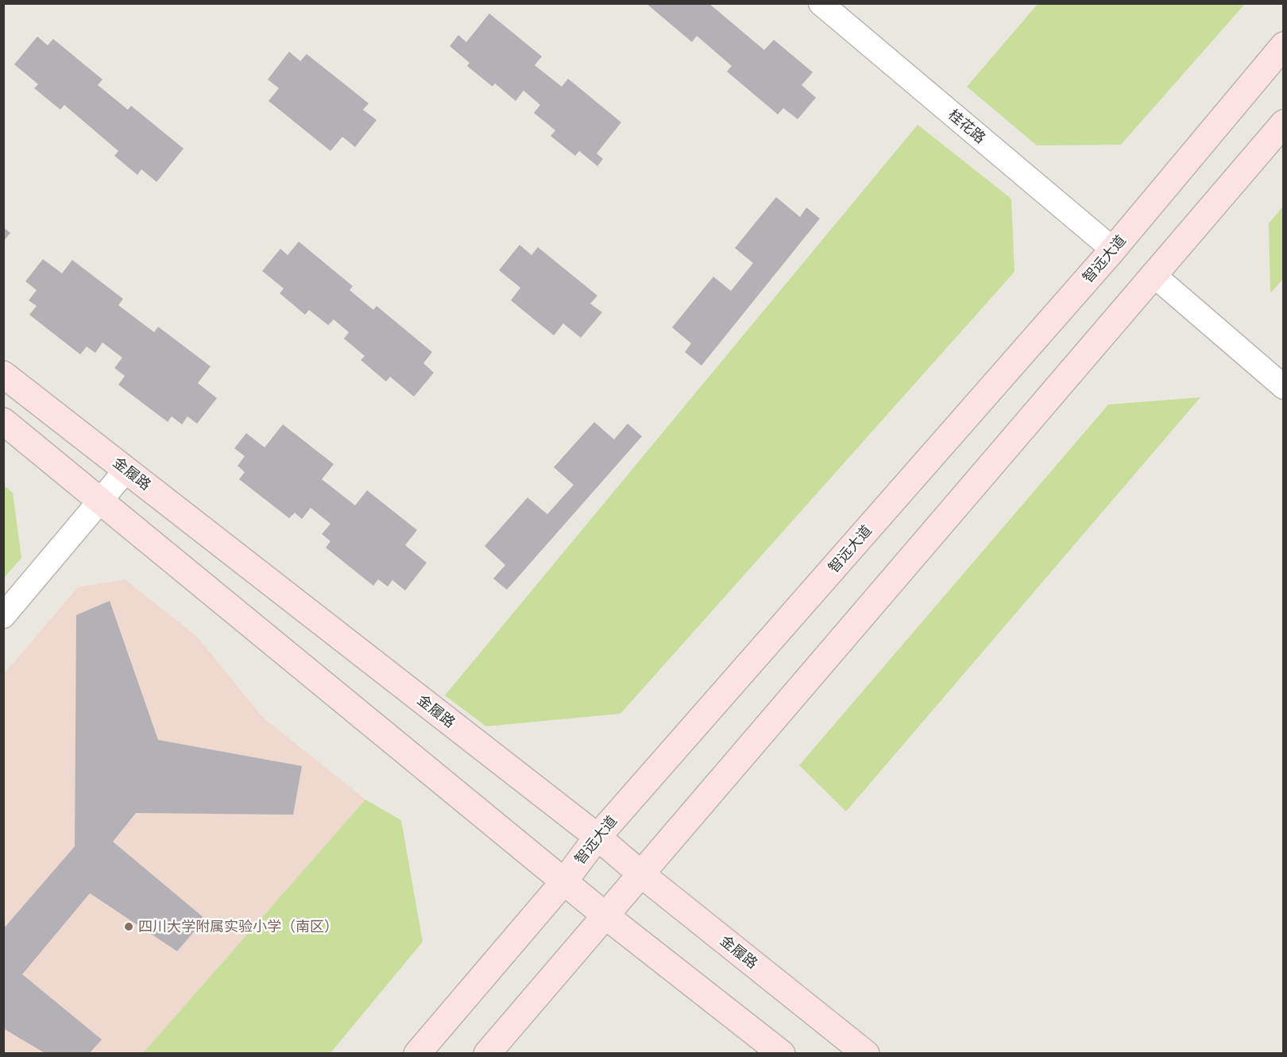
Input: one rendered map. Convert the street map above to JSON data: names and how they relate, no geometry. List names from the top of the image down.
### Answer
{
  "streets": {
    "main road": ["智远大道", "金履路"],
    "street": ["桂花路"]
  },
  "crossings": [
    ["桂花路", "智远大道"],
    ["智远大道", "金履路"]
  ],
  "places": ["四川大学附属实验小学（南区）"]
}
